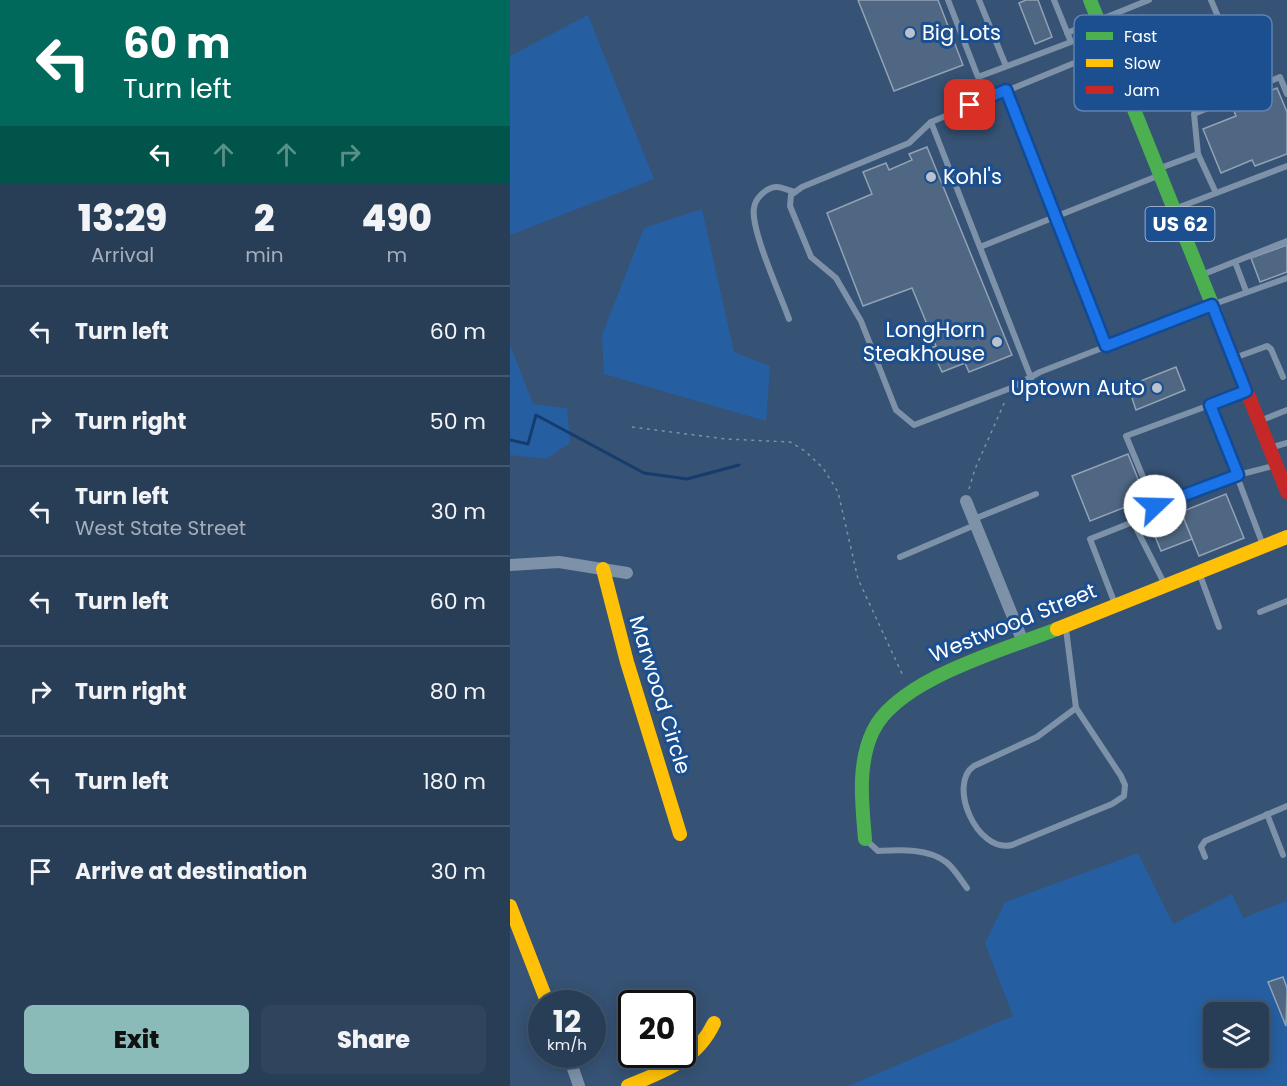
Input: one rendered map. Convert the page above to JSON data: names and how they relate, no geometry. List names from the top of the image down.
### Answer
{
  "streets": {
    "main road": ["US 62", "Westwood Street", "Marwood Circle"]
  },
  "places": [
    "Big Lots",
    "Kohl's",
    "LongHorn Steakhouse",
    "Uptown Auto"
  ],
  "legend": ["Fast", "Slow", "Jam"],
  "page": {
    "turn": ["60 m", "Turn left"],
    "eta": [
      "13:29",
      "Arrival",
      "2",
      "min",
      "490",
      "m"
    ],
    "list": [
      {
        "name": "Turn left",
        "value": "60 m"
      },
      {
        "name": "Turn right",
        "value": "50 m"
      },
      {
        "name": "Turn left",
        "note": "West State Street",
        "value": "30 m"
      },
      {
        "name": "Turn left",
        "value": "60 m"
      },
      {
        "name": "Turn right",
        "value": "80 m"
      },
      {
        "name": "Turn left",
        "value": "180 m"
      },
      {
        "name": "Arrive at destination",
        "value": "30 m"
      }
    ],
    "speed": "12 km/h",
    "limit": "20",
    "buttons": ["Exit", "Share"]
  }
}
